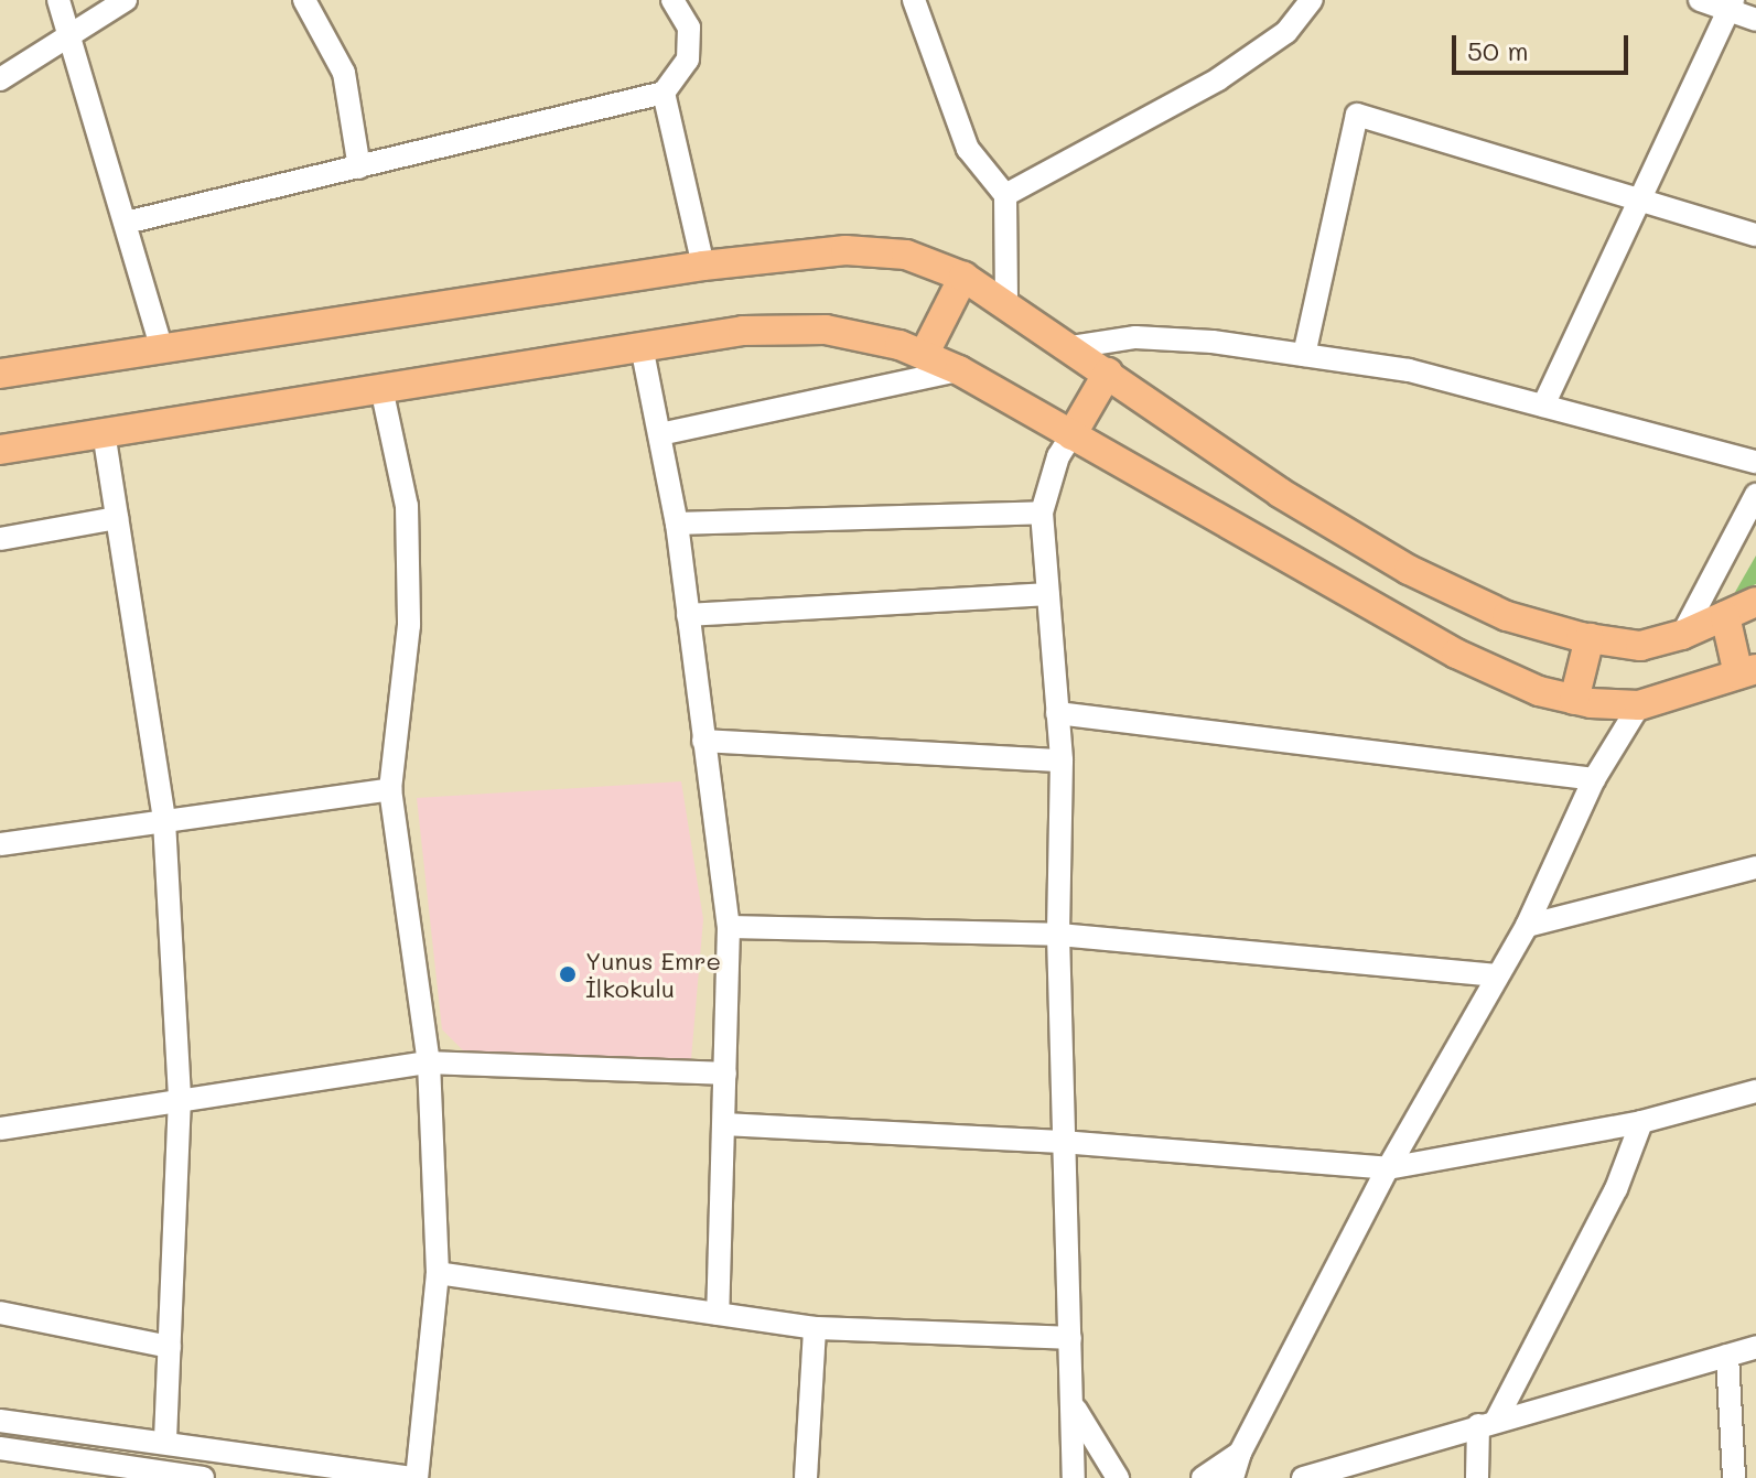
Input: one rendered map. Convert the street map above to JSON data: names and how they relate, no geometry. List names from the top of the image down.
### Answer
{
  "places": ["Yunus Emre İlkokulu"],
  "scale_bar": "50 m"
}
